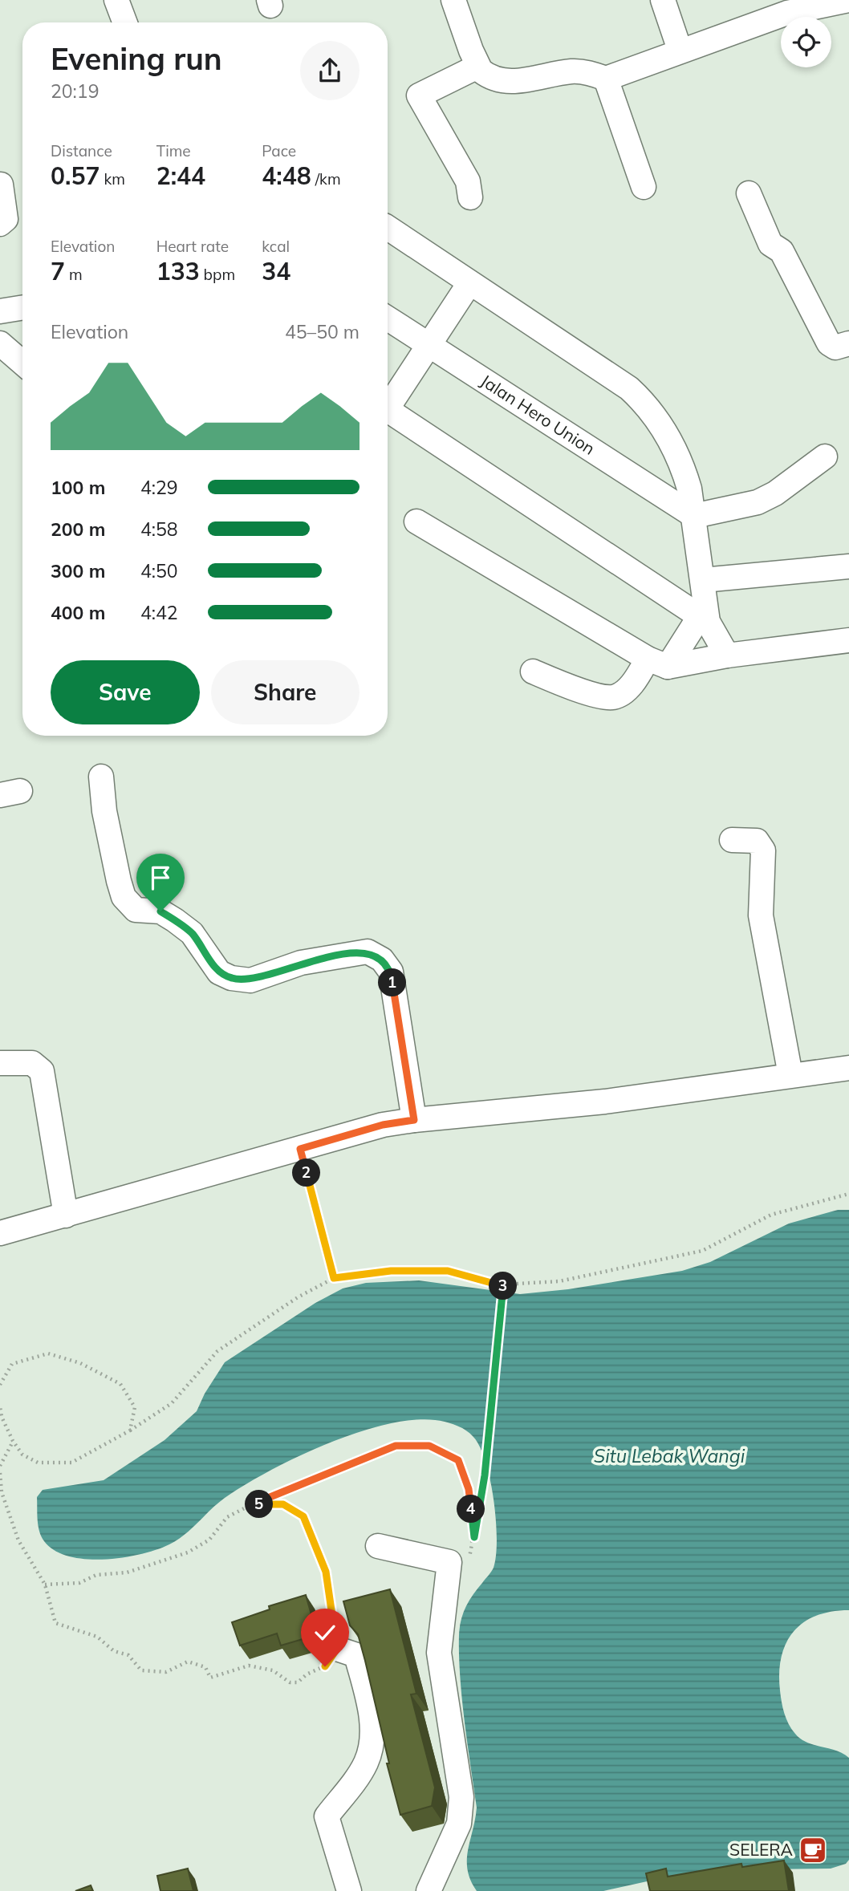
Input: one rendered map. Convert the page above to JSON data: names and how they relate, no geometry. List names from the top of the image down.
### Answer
{
  "streets": {
    "street": ["Jalan Hero Union"]
  },
  "water": ["Situ Lebak Wangi"],
  "places": {
    "cafe": ["SELERA"]
  },
  "page": {
    "heading": ["Evening run", "20:19"],
    "stats": [
      ["Distance", "0.57 km"],
      ["Time", "2:44"],
      ["Pace", "4:48 /km"],
      ["Elevation", "7 m"],
      ["Heart rate", "133 bpm"],
      ["kcal", "34"]
    ],
    "chart": ["Elevation", "45–50 m"],
    "list": [
      {
        "name": "100 m",
        "note": "4:29"
      },
      {
        "name": "200 m",
        "note": "4:58"
      },
      {
        "name": "300 m",
        "note": "4:50"
      },
      {
        "name": "400 m",
        "note": "4:42"
      }
    ],
    "buttons": ["Save", "Share"],
    "pins": [
      "1",
      "2",
      "3",
      "5",
      "4"
    ]
  }
}
